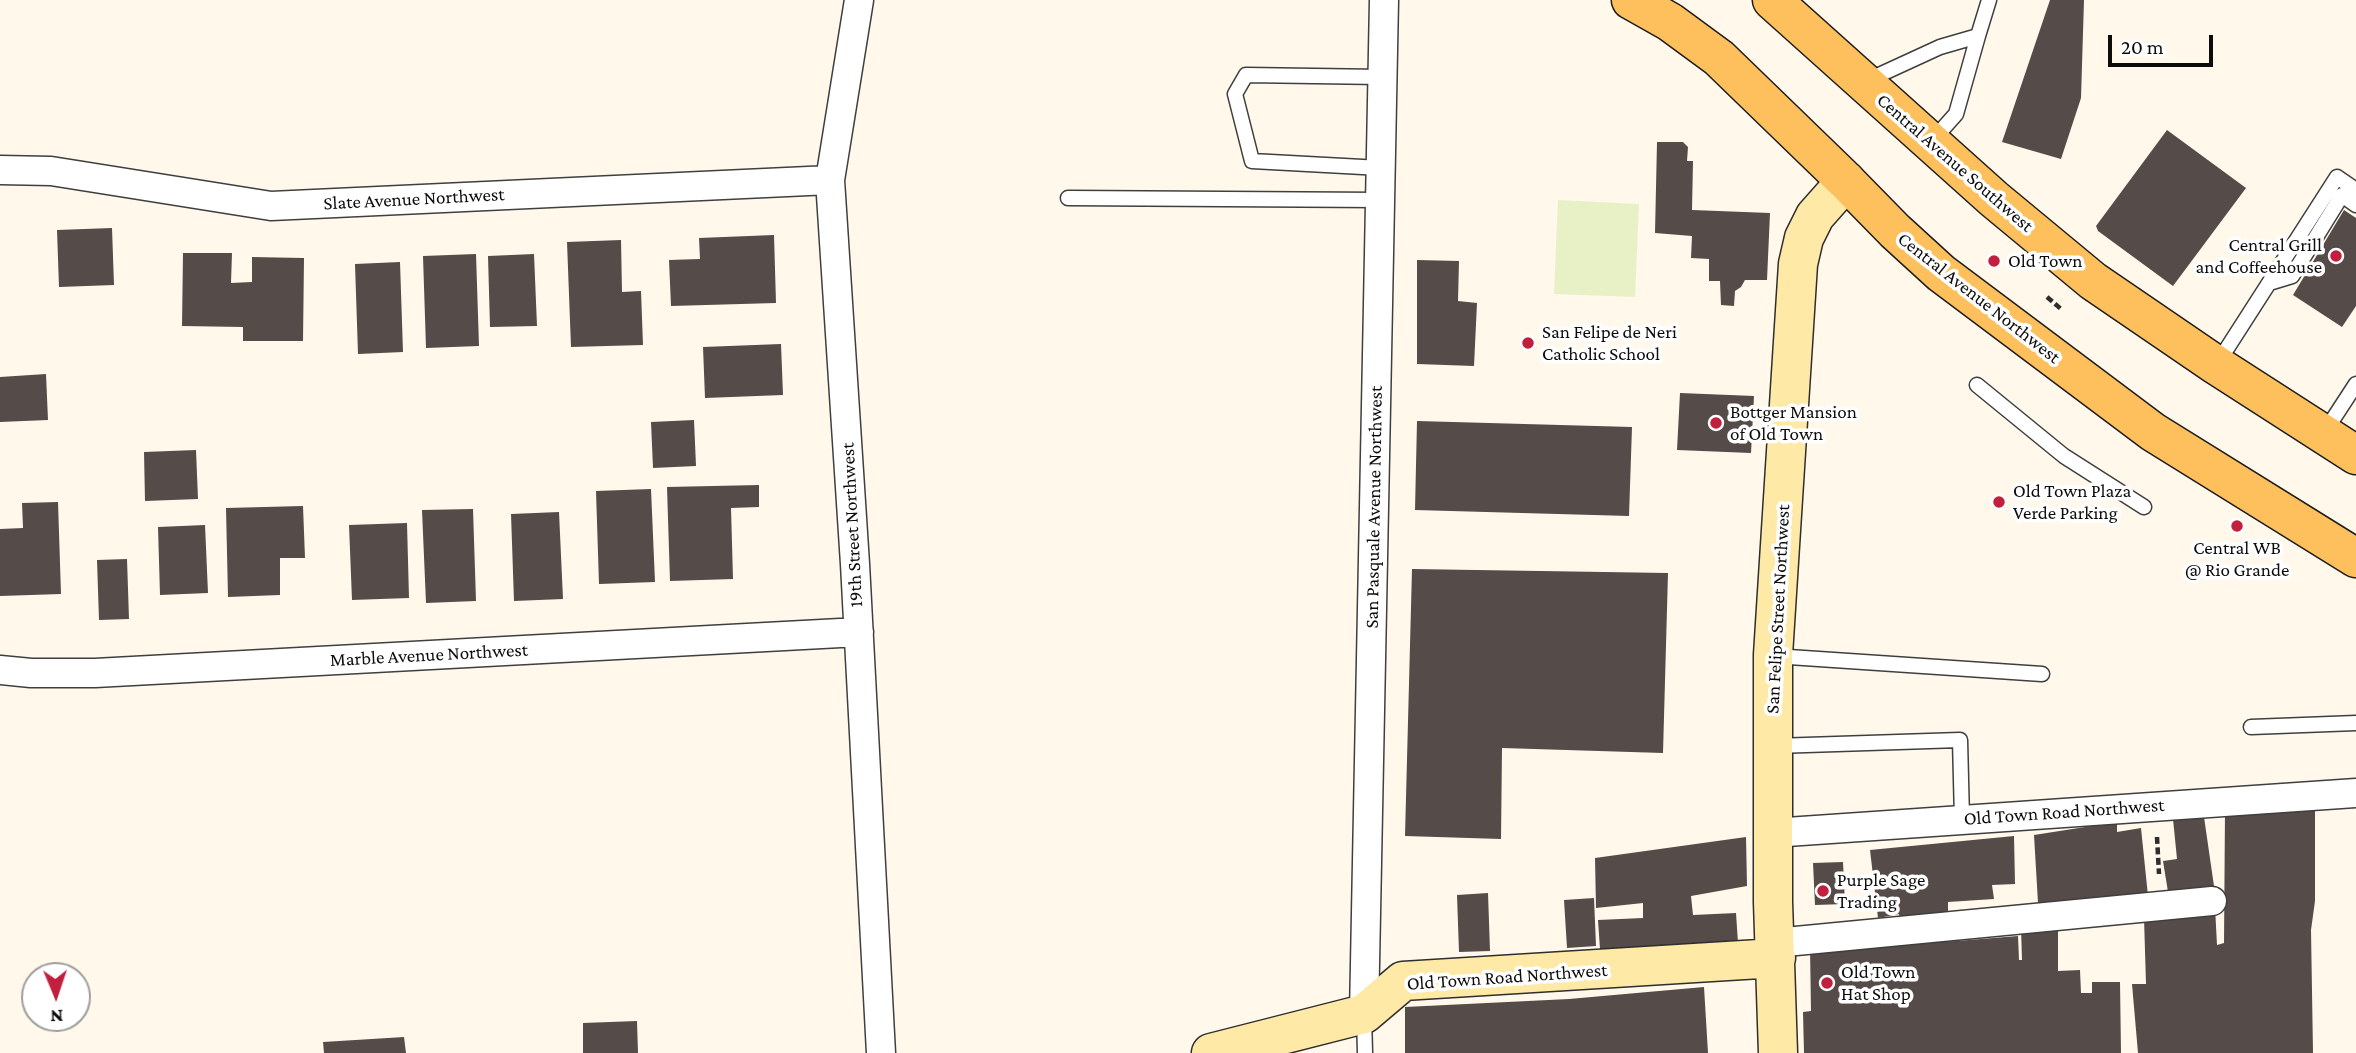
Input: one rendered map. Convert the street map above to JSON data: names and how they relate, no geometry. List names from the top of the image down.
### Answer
{
  "streets": {
    "main road": ["Central Avenue Southwest", "Central Avenue Northwest"],
    "street": [
      "Slate Avenue Northwest",
      "San Pasquale Avenue Northwest",
      "19th Street Northwest",
      "San Felipe Street Northwest",
      "Marble Avenue Northwest",
      "Old Town Road Northwest"
    ]
  },
  "crossings": [
    ["Slate Avenue Northwest", "19th Street Northwest"],
    ["Central Avenue Northwest", "San Felipe Street Northwest"],
    ["San Pasquale Avenue Northwest", "Old Town Road Northwest"],
    ["19th Street Northwest", "Marble Avenue Northwest"],
    ["San Felipe Street Northwest", "Old Town Road Northwest"]
  ],
  "places": [
    "Central Grill and Coffeehouse",
    "Old Town",
    "San Felipe de Neri Catholic School",
    "Bottger Mansion of Old Town",
    "Old Town Plaza Verde Parking",
    "Central WB @ Rio Grande",
    "Purple Sage Trading",
    "Old Town Hat Shop"
  ],
  "scale_bar": "20 m",
  "north": "bottom"
}
